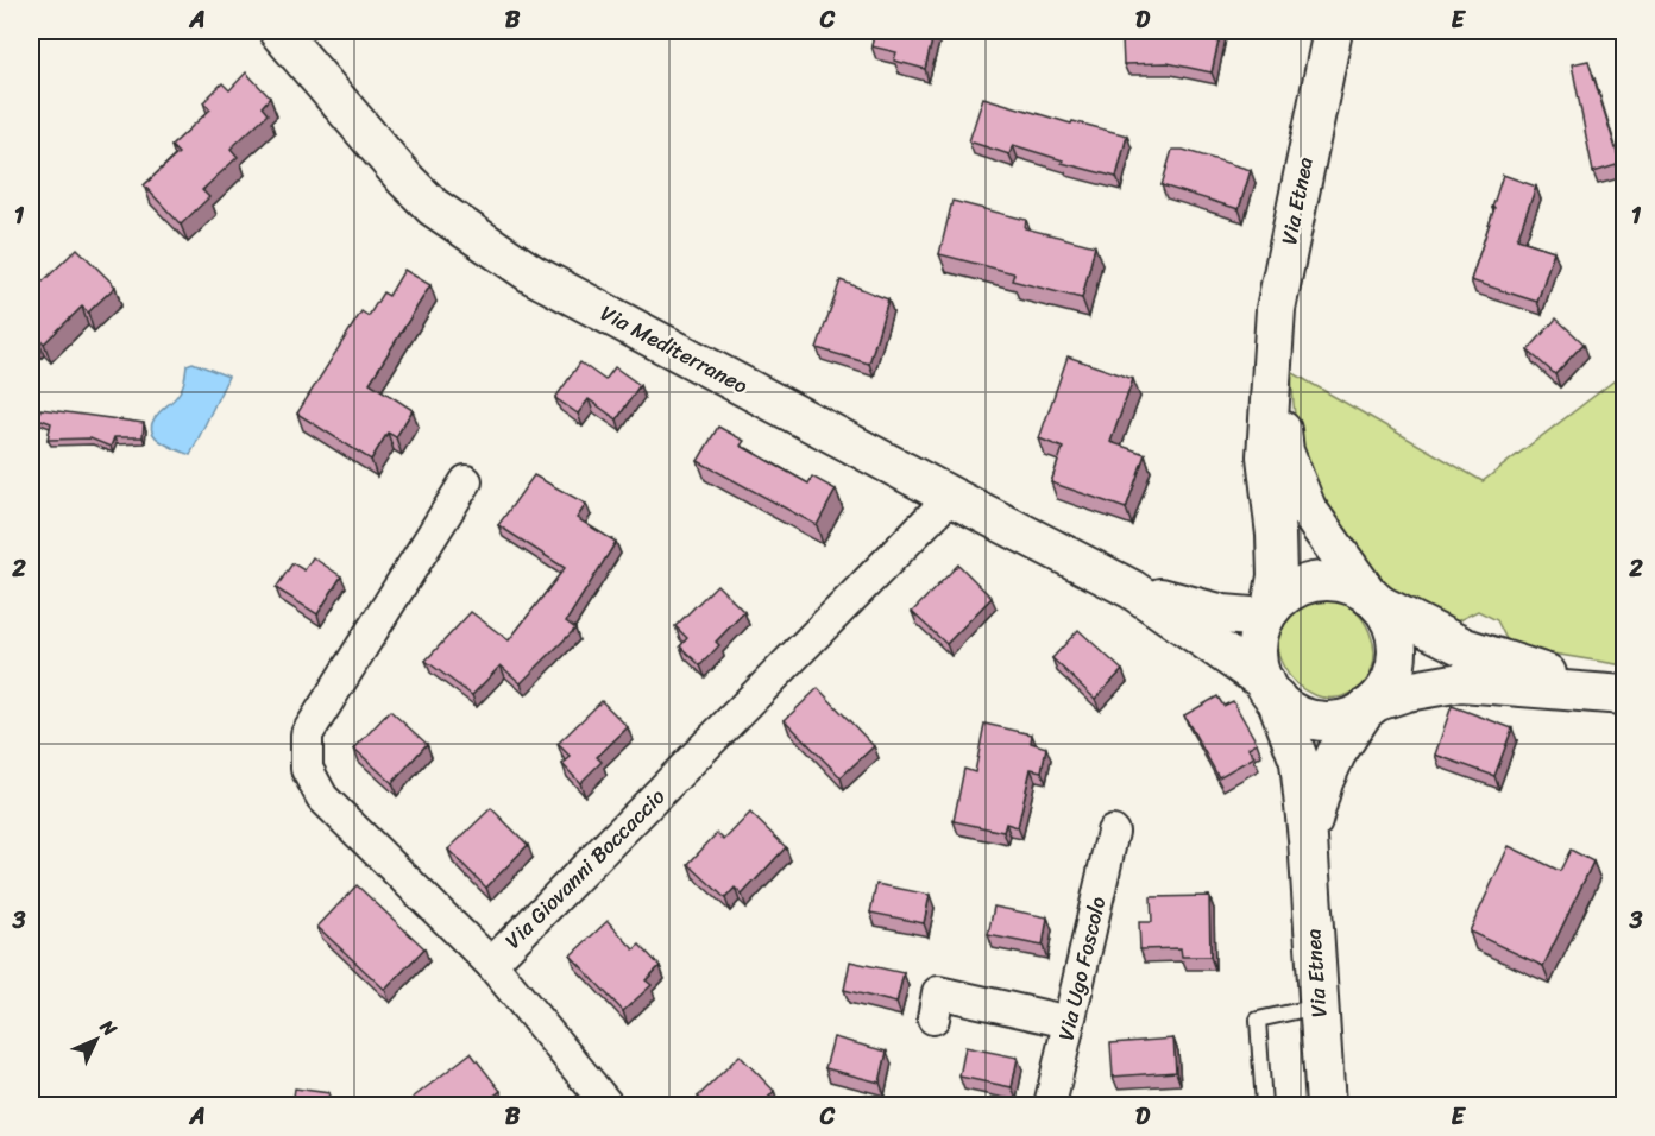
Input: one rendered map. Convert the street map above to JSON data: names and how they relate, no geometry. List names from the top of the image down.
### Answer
{
  "streets": {
    "street": [
      "Via Etnea",
      "Via Mediterraneo",
      "Via Giovanni Boccaccio",
      "Via Ugo Foscolo"
    ]
  },
  "crossings": [
    ["Via Mediterraneo", "Via Giovanni Boccaccio"]
  ],
  "north": "top right",
  "grid": {
    "columns": [
      "A",
      "B",
      "C",
      "D",
      "E"
    ],
    "rows": ["1", "2", "3"]
  }
}
